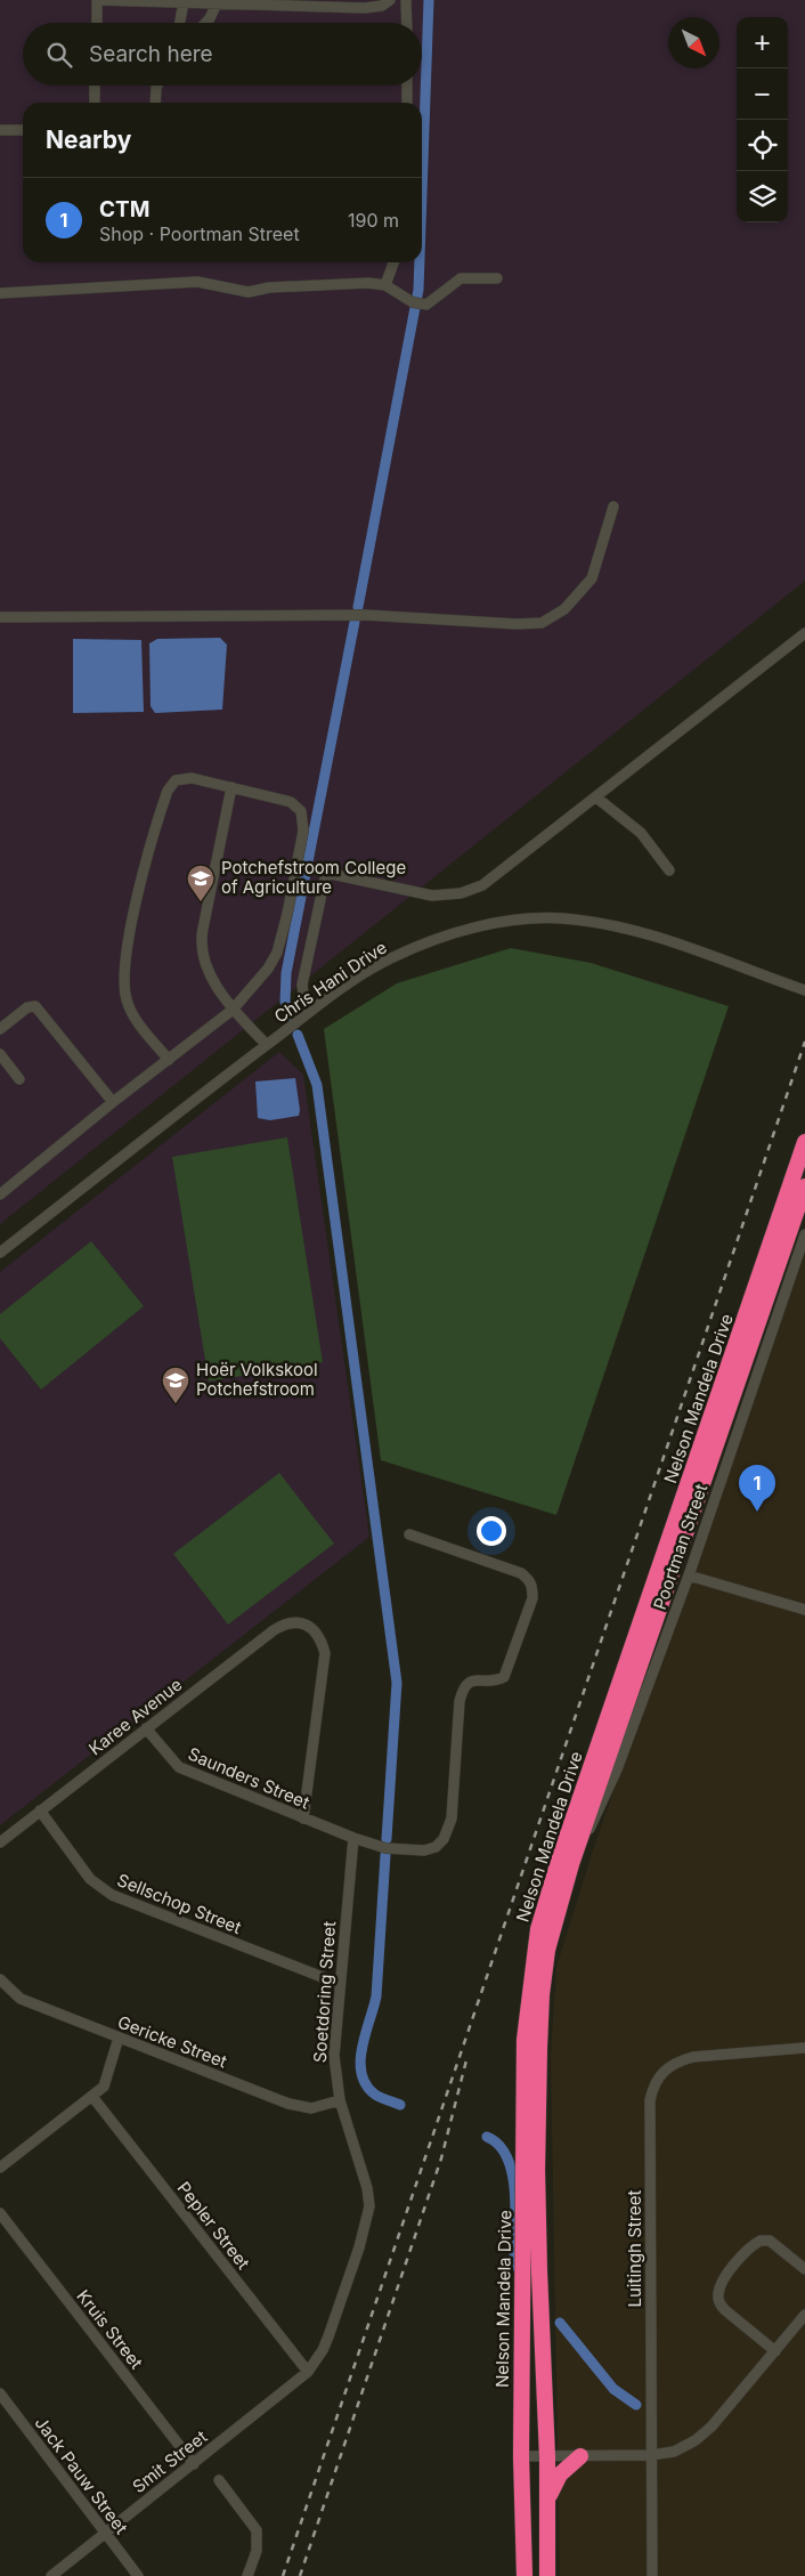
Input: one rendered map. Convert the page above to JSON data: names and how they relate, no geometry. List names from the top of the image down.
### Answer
{
  "streets": {
    "highway": ["Nelson Mandela Drive"],
    "street": [
      "Chris Hani Drive",
      "Poortman Street",
      "Karee Avenue",
      "Saunders Street",
      "Sellschop Street",
      "Soetdoring Street",
      "Gericke Street",
      "Pepler Street",
      "Luitingh Street",
      "Kruis Street",
      "Smit Street",
      "Jack Pauw Street"
    ]
  },
  "crossings": [
    ["Nelson Mandela Drive", "Poortman Street"],
    ["Karee Avenue", "Saunders Street"],
    ["Karee Avenue", "Sellschop Street"],
    ["Saunders Street", "Soetdoring Street"],
    ["Sellschop Street", "Soetdoring Street"],
    ["Soetdoring Street", "Gericke Street"],
    ["Soetdoring Street", "Pepler Street"],
    ["Soetdoring Street", "Smit Street"],
    ["Pepler Street", "Smit Street"],
    ["Kruis Street", "Smit Street"],
    ["Smit Street", "Jack Pauw Street"]
  ],
  "places": {
    "school or university": ["Potchefstroom College of Agriculture", "Hoër Volkskool Potchefstroom"]
  },
  "north": "bottom right",
  "page": {
    "map_buttons": ["+", "−"],
    "search": "Search here",
    "heading": "Nearby",
    "list": [
      {
        "mark": "1",
        "name": "CTM",
        "note": "Shop · Poortman Street",
        "value": "190 m"
      }
    ],
    "pins": "1"
  }
}
